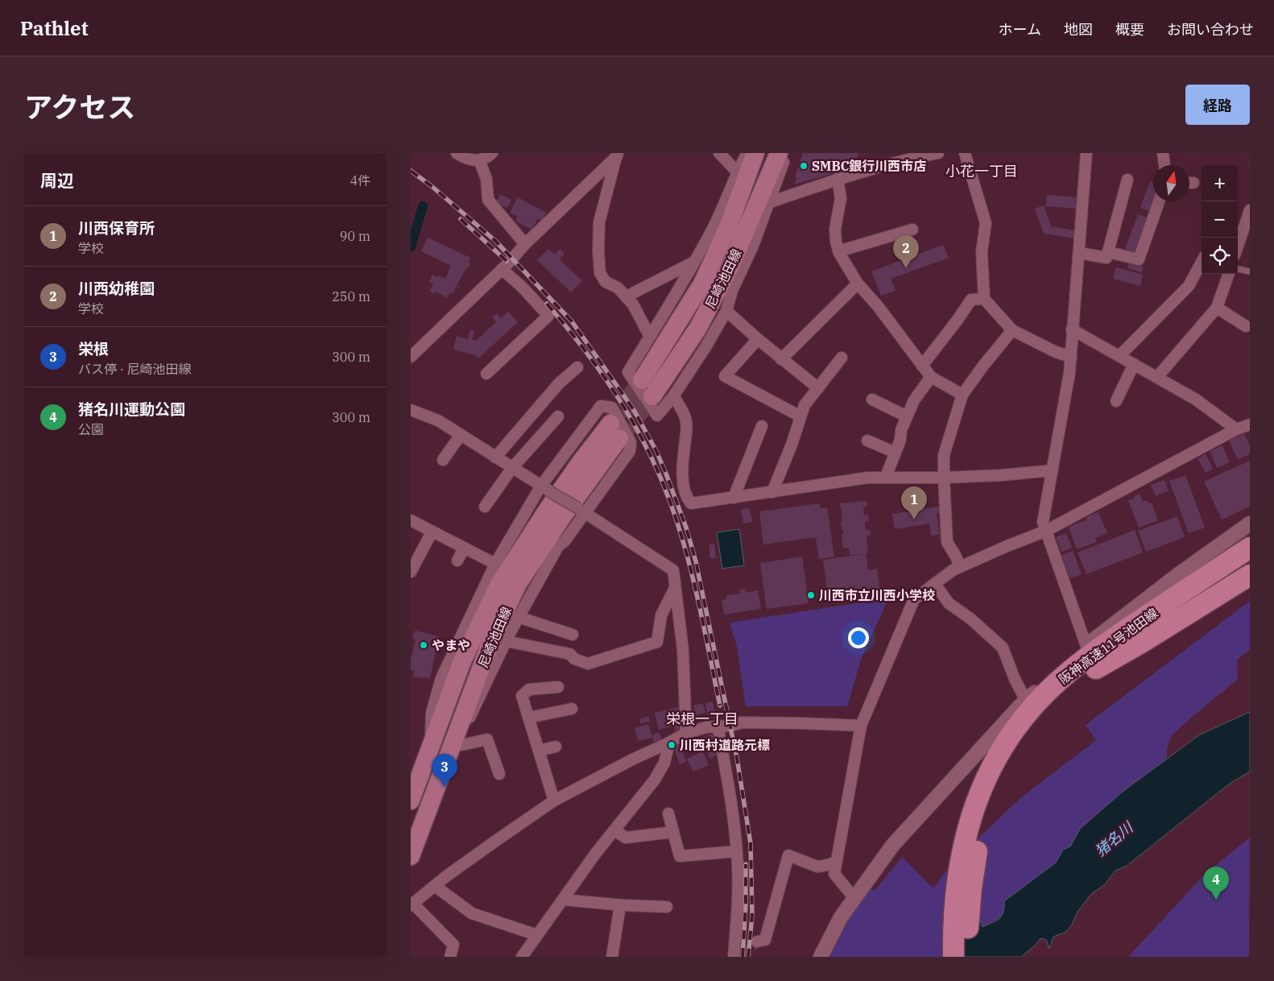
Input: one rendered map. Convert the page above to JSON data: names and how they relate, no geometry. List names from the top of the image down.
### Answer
{
  "streets": {
    "highway": ["阪神高速11号池田線"],
    "main road": ["尼崎池田線"]
  },
  "districts": ["小花一丁目", "栄根一丁目"],
  "water": ["猪名川"],
  "places": [
    "SMBC銀行川西市店",
    "川西市立川西小学校",
    "やまや",
    "川西村道路元標"
  ],
  "north": "top",
  "page": {
    "header": "Pathlet",
    "nav": [
      "ホーム",
      "地図",
      "概要",
      "お問い合わせ"
    ],
    "title": "アクセス",
    "buttons": "経路",
    "heading": ["周辺", "4件"],
    "map_buttons": ["+", "−"],
    "list": [
      {
        "mark": "1",
        "name": "川西保育所",
        "note": "学校",
        "value": "90 m"
      },
      {
        "mark": "2",
        "name": "川西幼稚園",
        "note": "学校",
        "value": "250 m"
      },
      {
        "mark": "3",
        "name": "栄根",
        "note": "バス停 · 尼崎池田線",
        "value": "300 m"
      },
      {
        "mark": "4",
        "name": "猪名川運動公園",
        "note": "公園",
        "value": "300 m"
      }
    ],
    "pins": [
      "2",
      "1",
      "3",
      "4"
    ]
  }
}
